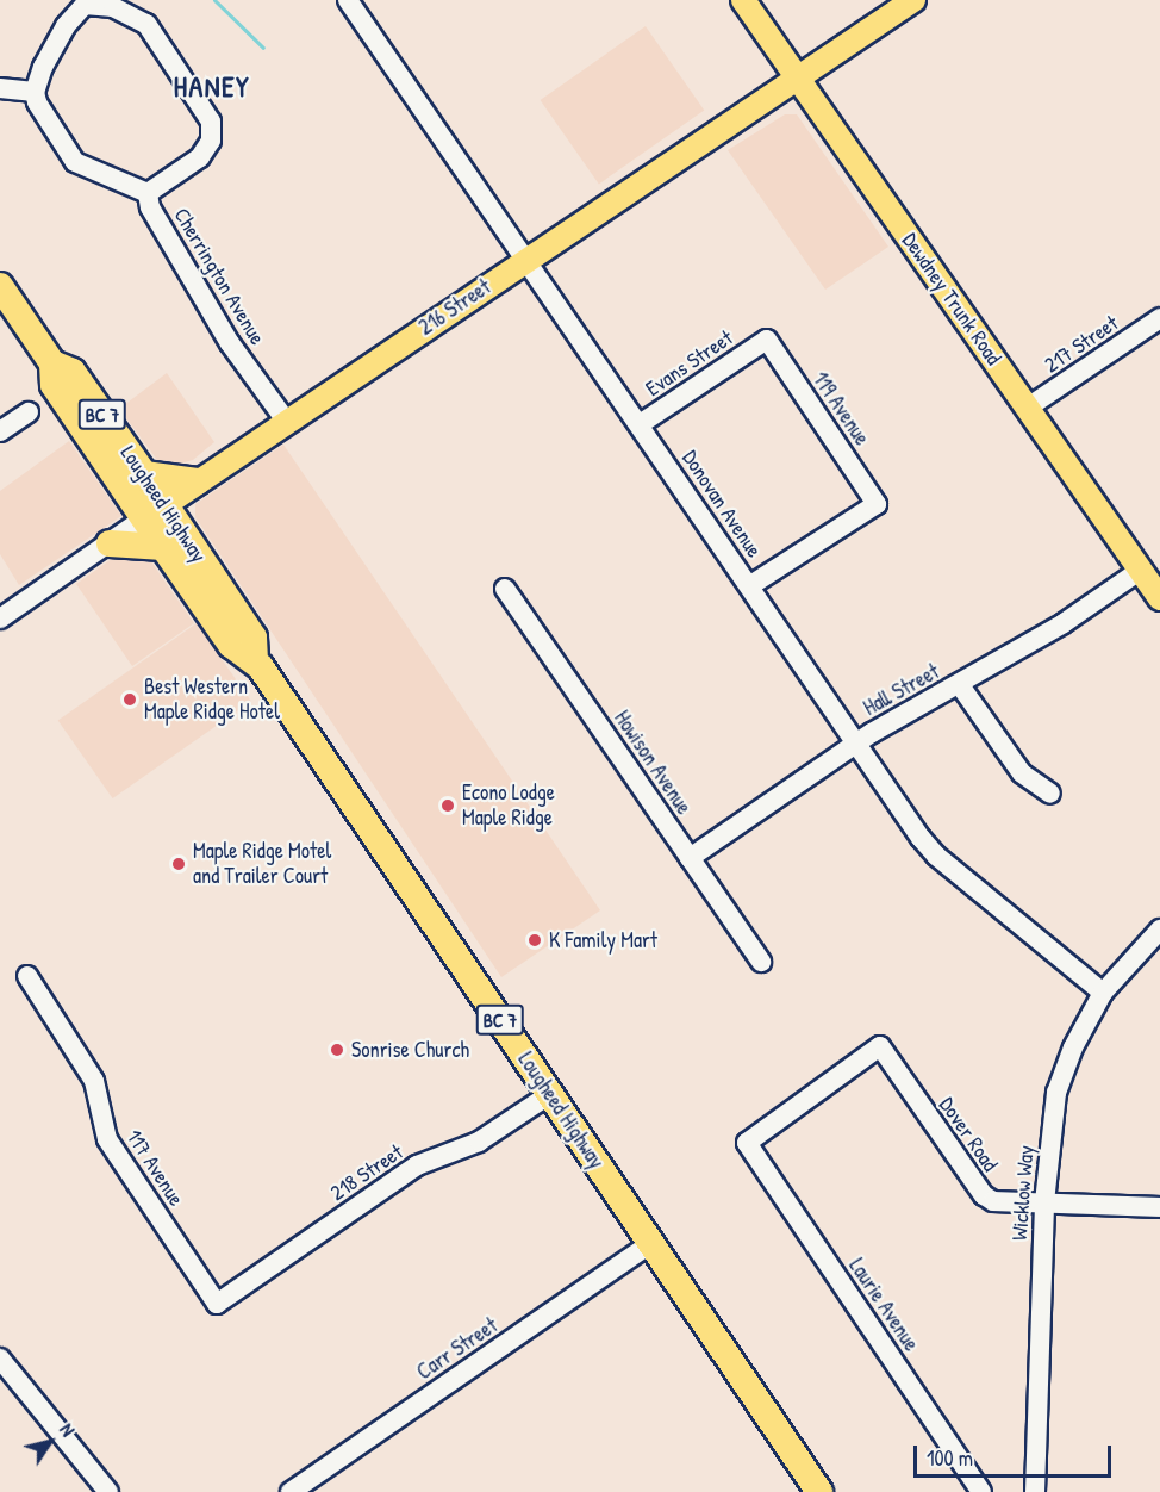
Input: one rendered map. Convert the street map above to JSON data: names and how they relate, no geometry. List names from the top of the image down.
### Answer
{
  "streets": {
    "highway": ["BC 7", "Lougheed Highway"],
    "main road": ["Dewdney Trunk Road", "216 Street"],
    "street": [
      "Cherrington Avenue",
      "217 Street",
      "Evans Street",
      "119 Avenue",
      "Donovan Avenue",
      "Hall Street",
      "Howison Avenue",
      "Dover Road",
      "117 Avenue",
      "218 Street",
      "Wicklow Way",
      "Laurie Avenue",
      "Carr Street"
    ]
  },
  "crossings": [
    ["Cherrington Avenue", "216 Street"],
    ["Dewdney Trunk Road", "216 Street"],
    ["Dewdney Trunk Road", "217 Street"],
    ["Dewdney Trunk Road", "Hall Street"],
    ["216 Street", "Lougheed Highway"],
    ["216 Street", "Donovan Avenue"],
    ["Evans Street", "119 Avenue"],
    ["Evans Street", "Donovan Avenue"],
    ["119 Avenue", "Donovan Avenue"],
    ["Lougheed Highway", "218 Street"],
    ["Lougheed Highway", "Carr Street"],
    ["Donovan Avenue", "Hall Street"],
    ["Donovan Avenue", "Wicklow Way"],
    ["Hall Street", "Howison Avenue"],
    ["Dover Road", "Wicklow Way"],
    ["Dover Road", "Laurie Avenue"],
    ["117 Avenue", "218 Street"]
  ],
  "districts": ["HANEY"],
  "places": [
    "Best Western Maple Ridge Hotel",
    "Econo Lodge Maple Ridge",
    "Maple Ridge Motel and Trailer Court",
    "K Family Mart",
    "Sonrise Church"
  ],
  "scale_bar": "100 m",
  "north": "top right"
}
